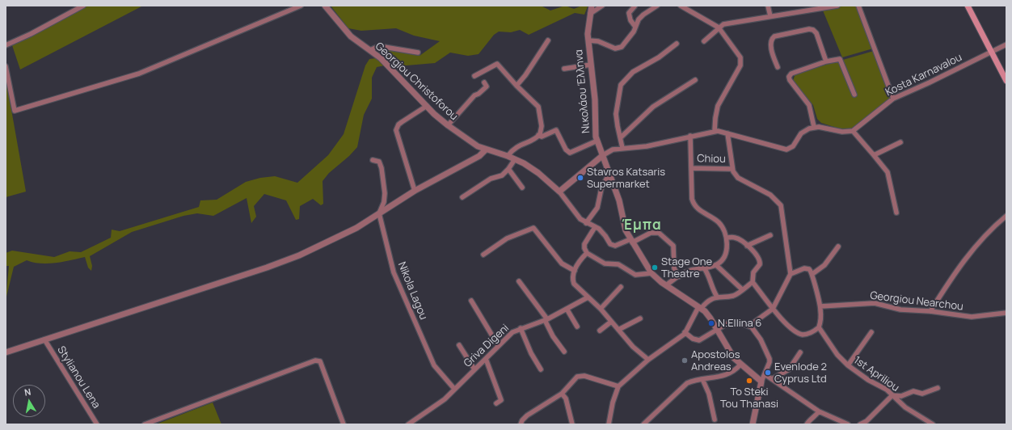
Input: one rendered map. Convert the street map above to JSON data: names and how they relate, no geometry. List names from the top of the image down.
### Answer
{
  "streets": {
    "street": [
      "Kosta Karnavalou",
      "Georgiou Christoforou",
      "Νικολάου Έλληνα",
      "Chiou",
      "Nikola Lagou",
      "Georgiou Nearchou",
      "Griva Digeni",
      "1st Apriliou",
      "Stylianou Lena"
    ]
  },
  "crossings": [
    ["Georgiou Christoforou", "Νικολάου Έλληνα"],
    ["Nikola Lagou", "Griva Digeni"]
  ],
  "districts": ["Έμπα"],
  "places": [
    "Stavros Katsaris Supermarket",
    "Stage One Theatre",
    "N.Ellina 6",
    "Apostolos Andreas",
    "Evenlode 2 Cyprus Ltd",
    "To Steki Tou Thanasi"
  ],
  "north": "top"
}
